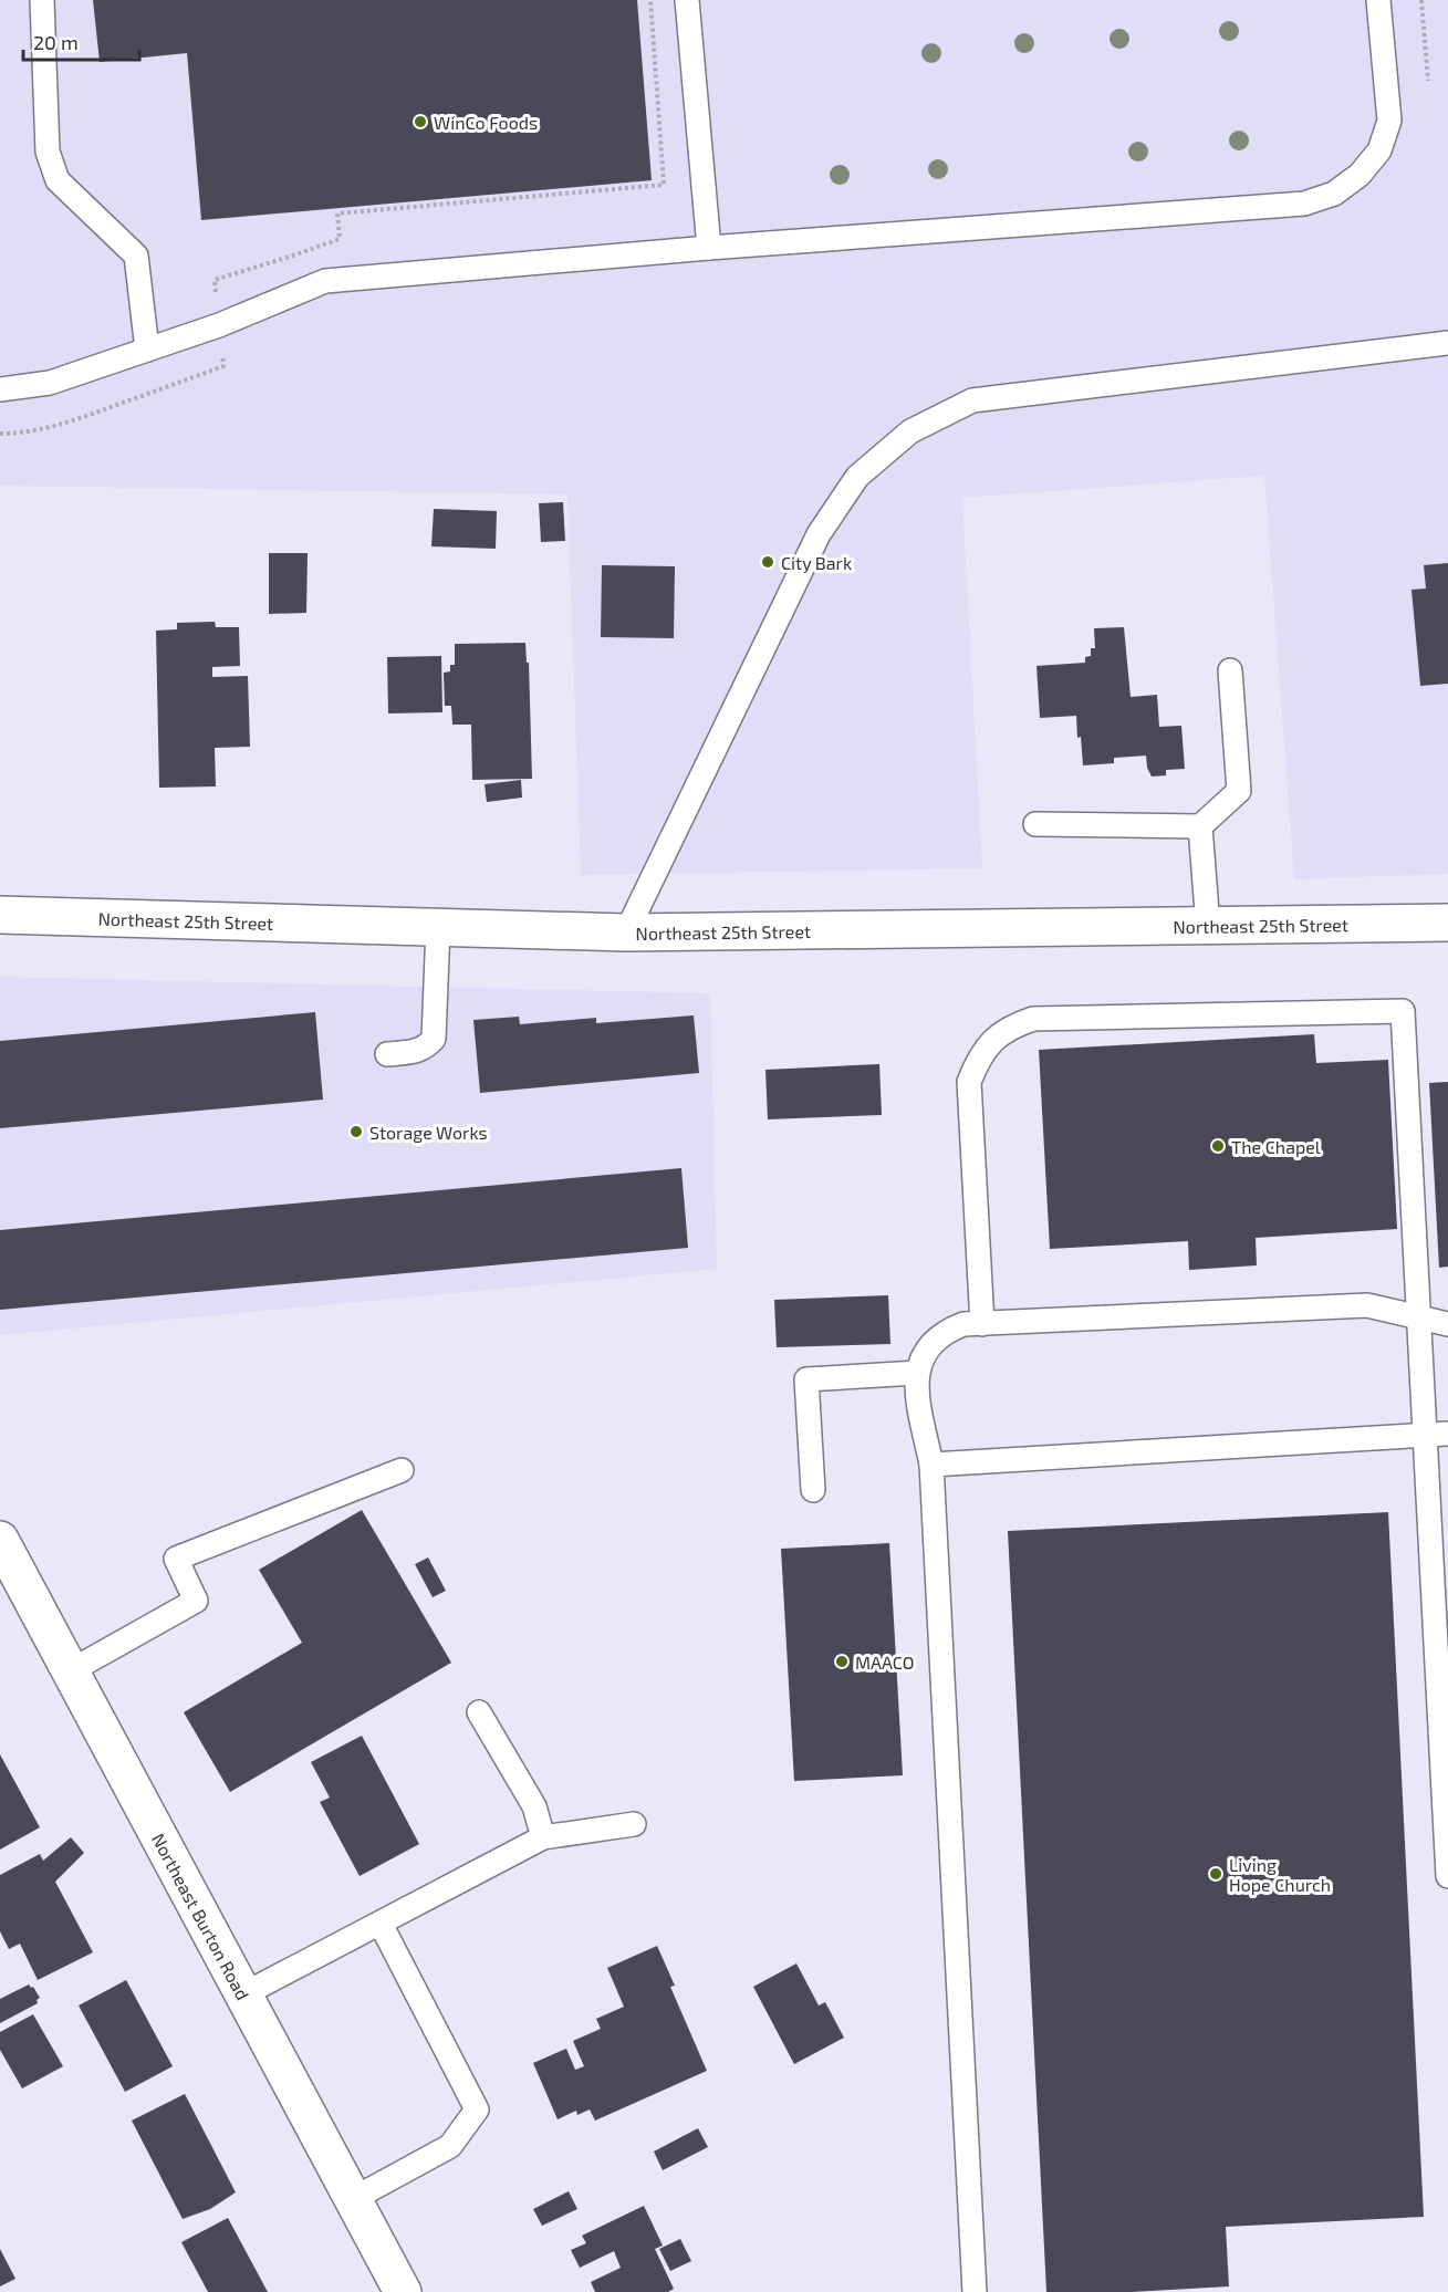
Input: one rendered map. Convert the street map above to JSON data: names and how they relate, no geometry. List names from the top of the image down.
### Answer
{
  "streets": {
    "main road": ["Northeast 25th Street", "Northeast Burton Road"]
  },
  "places": [
    "WinCo Foods",
    "City Bark",
    "Storage Works",
    "The Chapel",
    "MAACO",
    "Living Hope Church"
  ],
  "scale_bar": "20 m"
}
